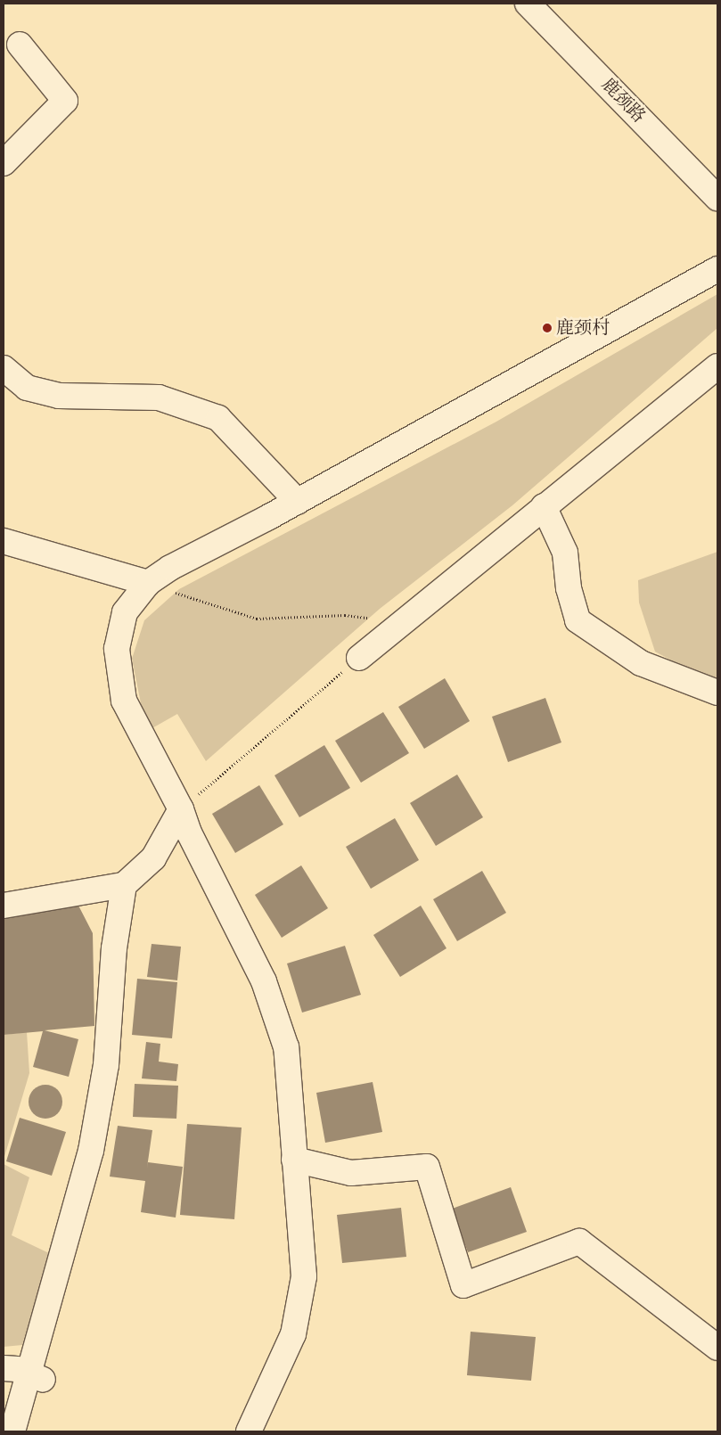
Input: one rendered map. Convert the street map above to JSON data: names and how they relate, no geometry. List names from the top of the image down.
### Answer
{
  "streets": {
    "street": ["鹿颈路"]
  },
  "places": ["鹿颈村"]
}
